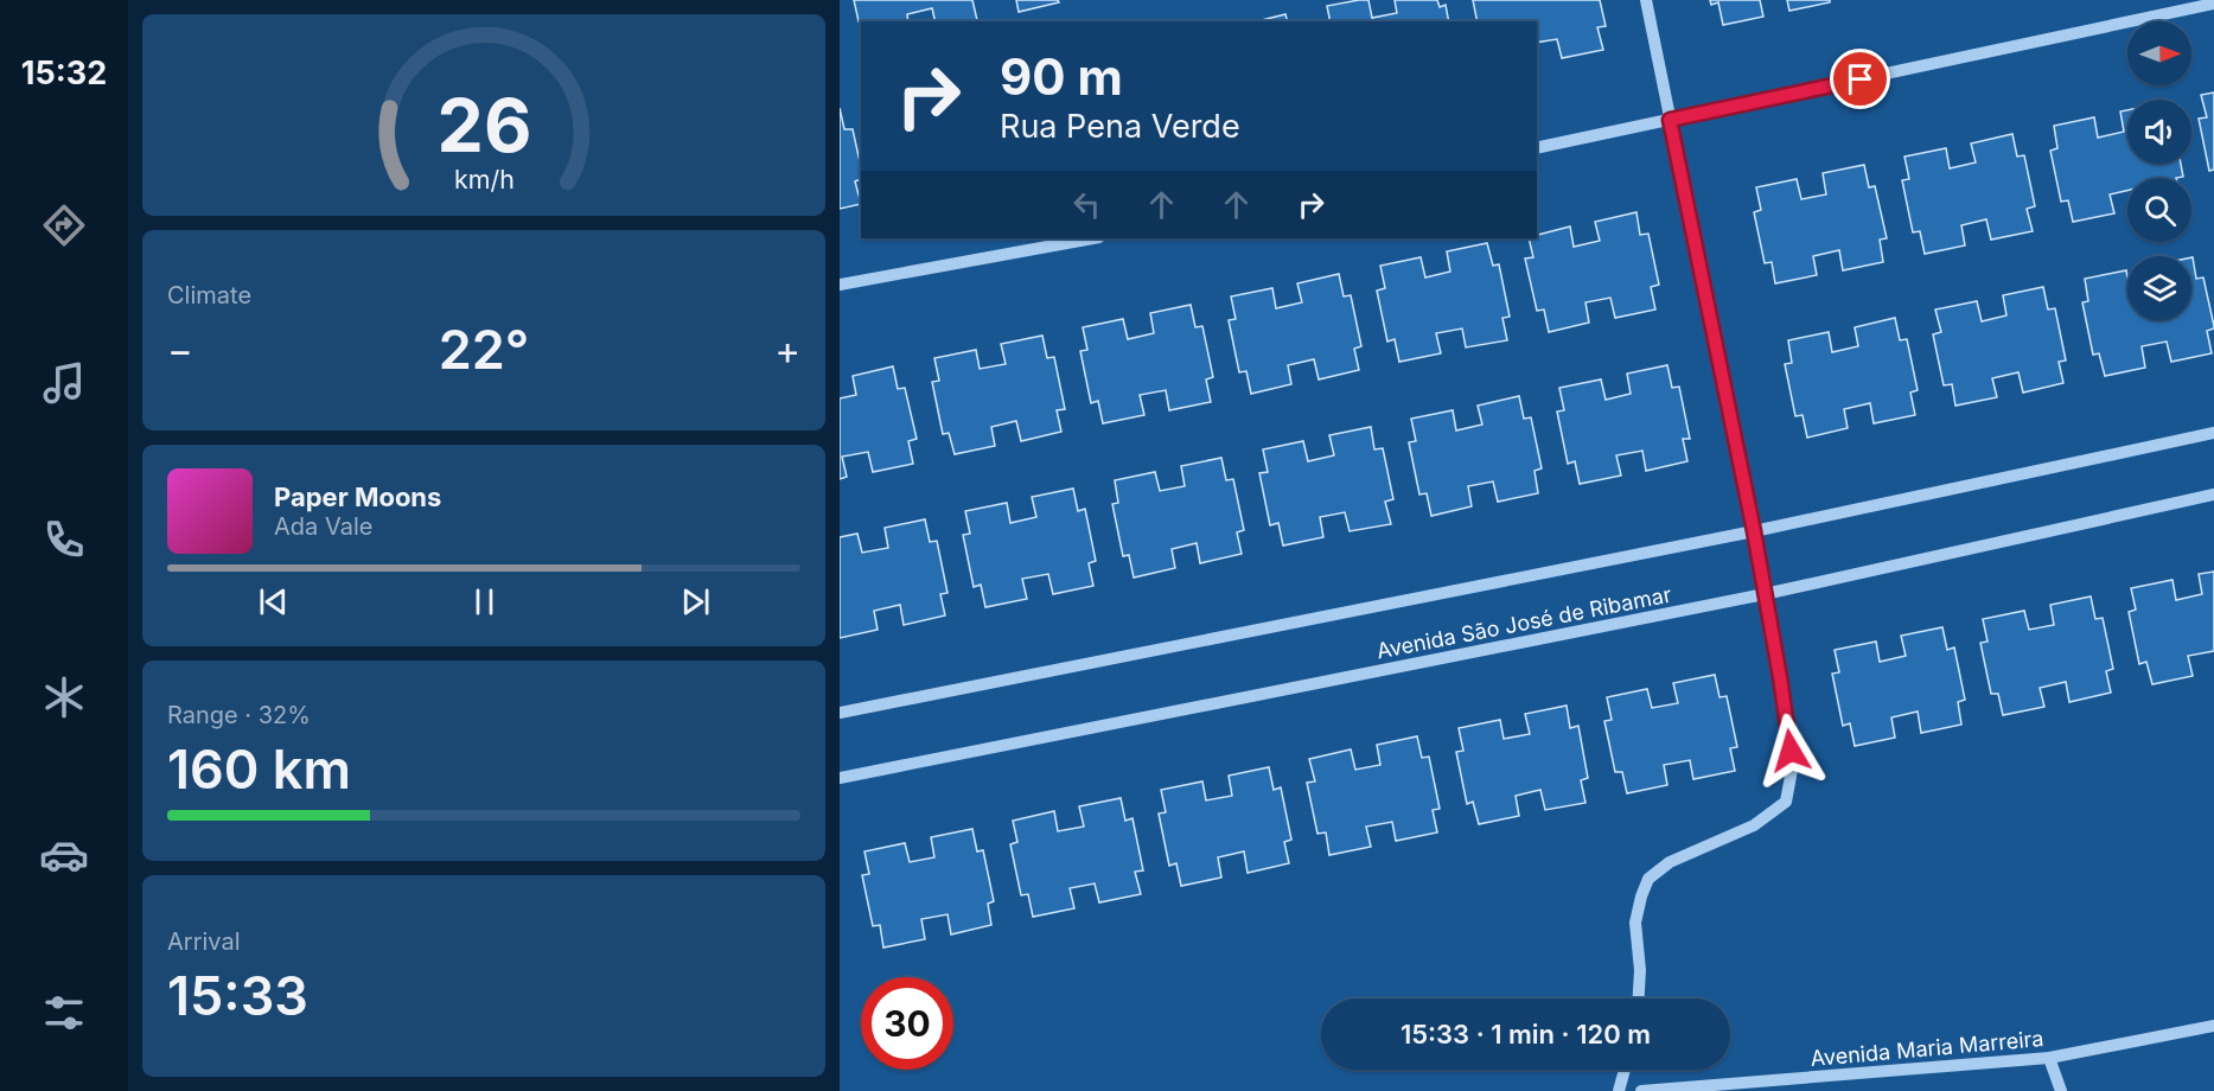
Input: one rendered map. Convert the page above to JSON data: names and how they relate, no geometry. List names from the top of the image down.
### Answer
{
  "streets": {
    "street": ["Avenida São José de Ribamar", "Avenida Maria Marreira"]
  },
  "north": "right",
  "page": {
    "tabs": "15:32",
    "turn": ["90 m", "Rua Pena Verde"],
    "tile": [
      "Climate",
      ["Range · 32%", "160 km"],
      ["Arrival", "15:33"]
    ],
    "heat": ["−", "22°", "+"],
    "song": ["Paper Moons", "Ada Vale"],
    "limit": "30",
    "trip": "15:33 · 1 min · 120 m",
    "gauge": ["26", "km/h"]
  }
}
